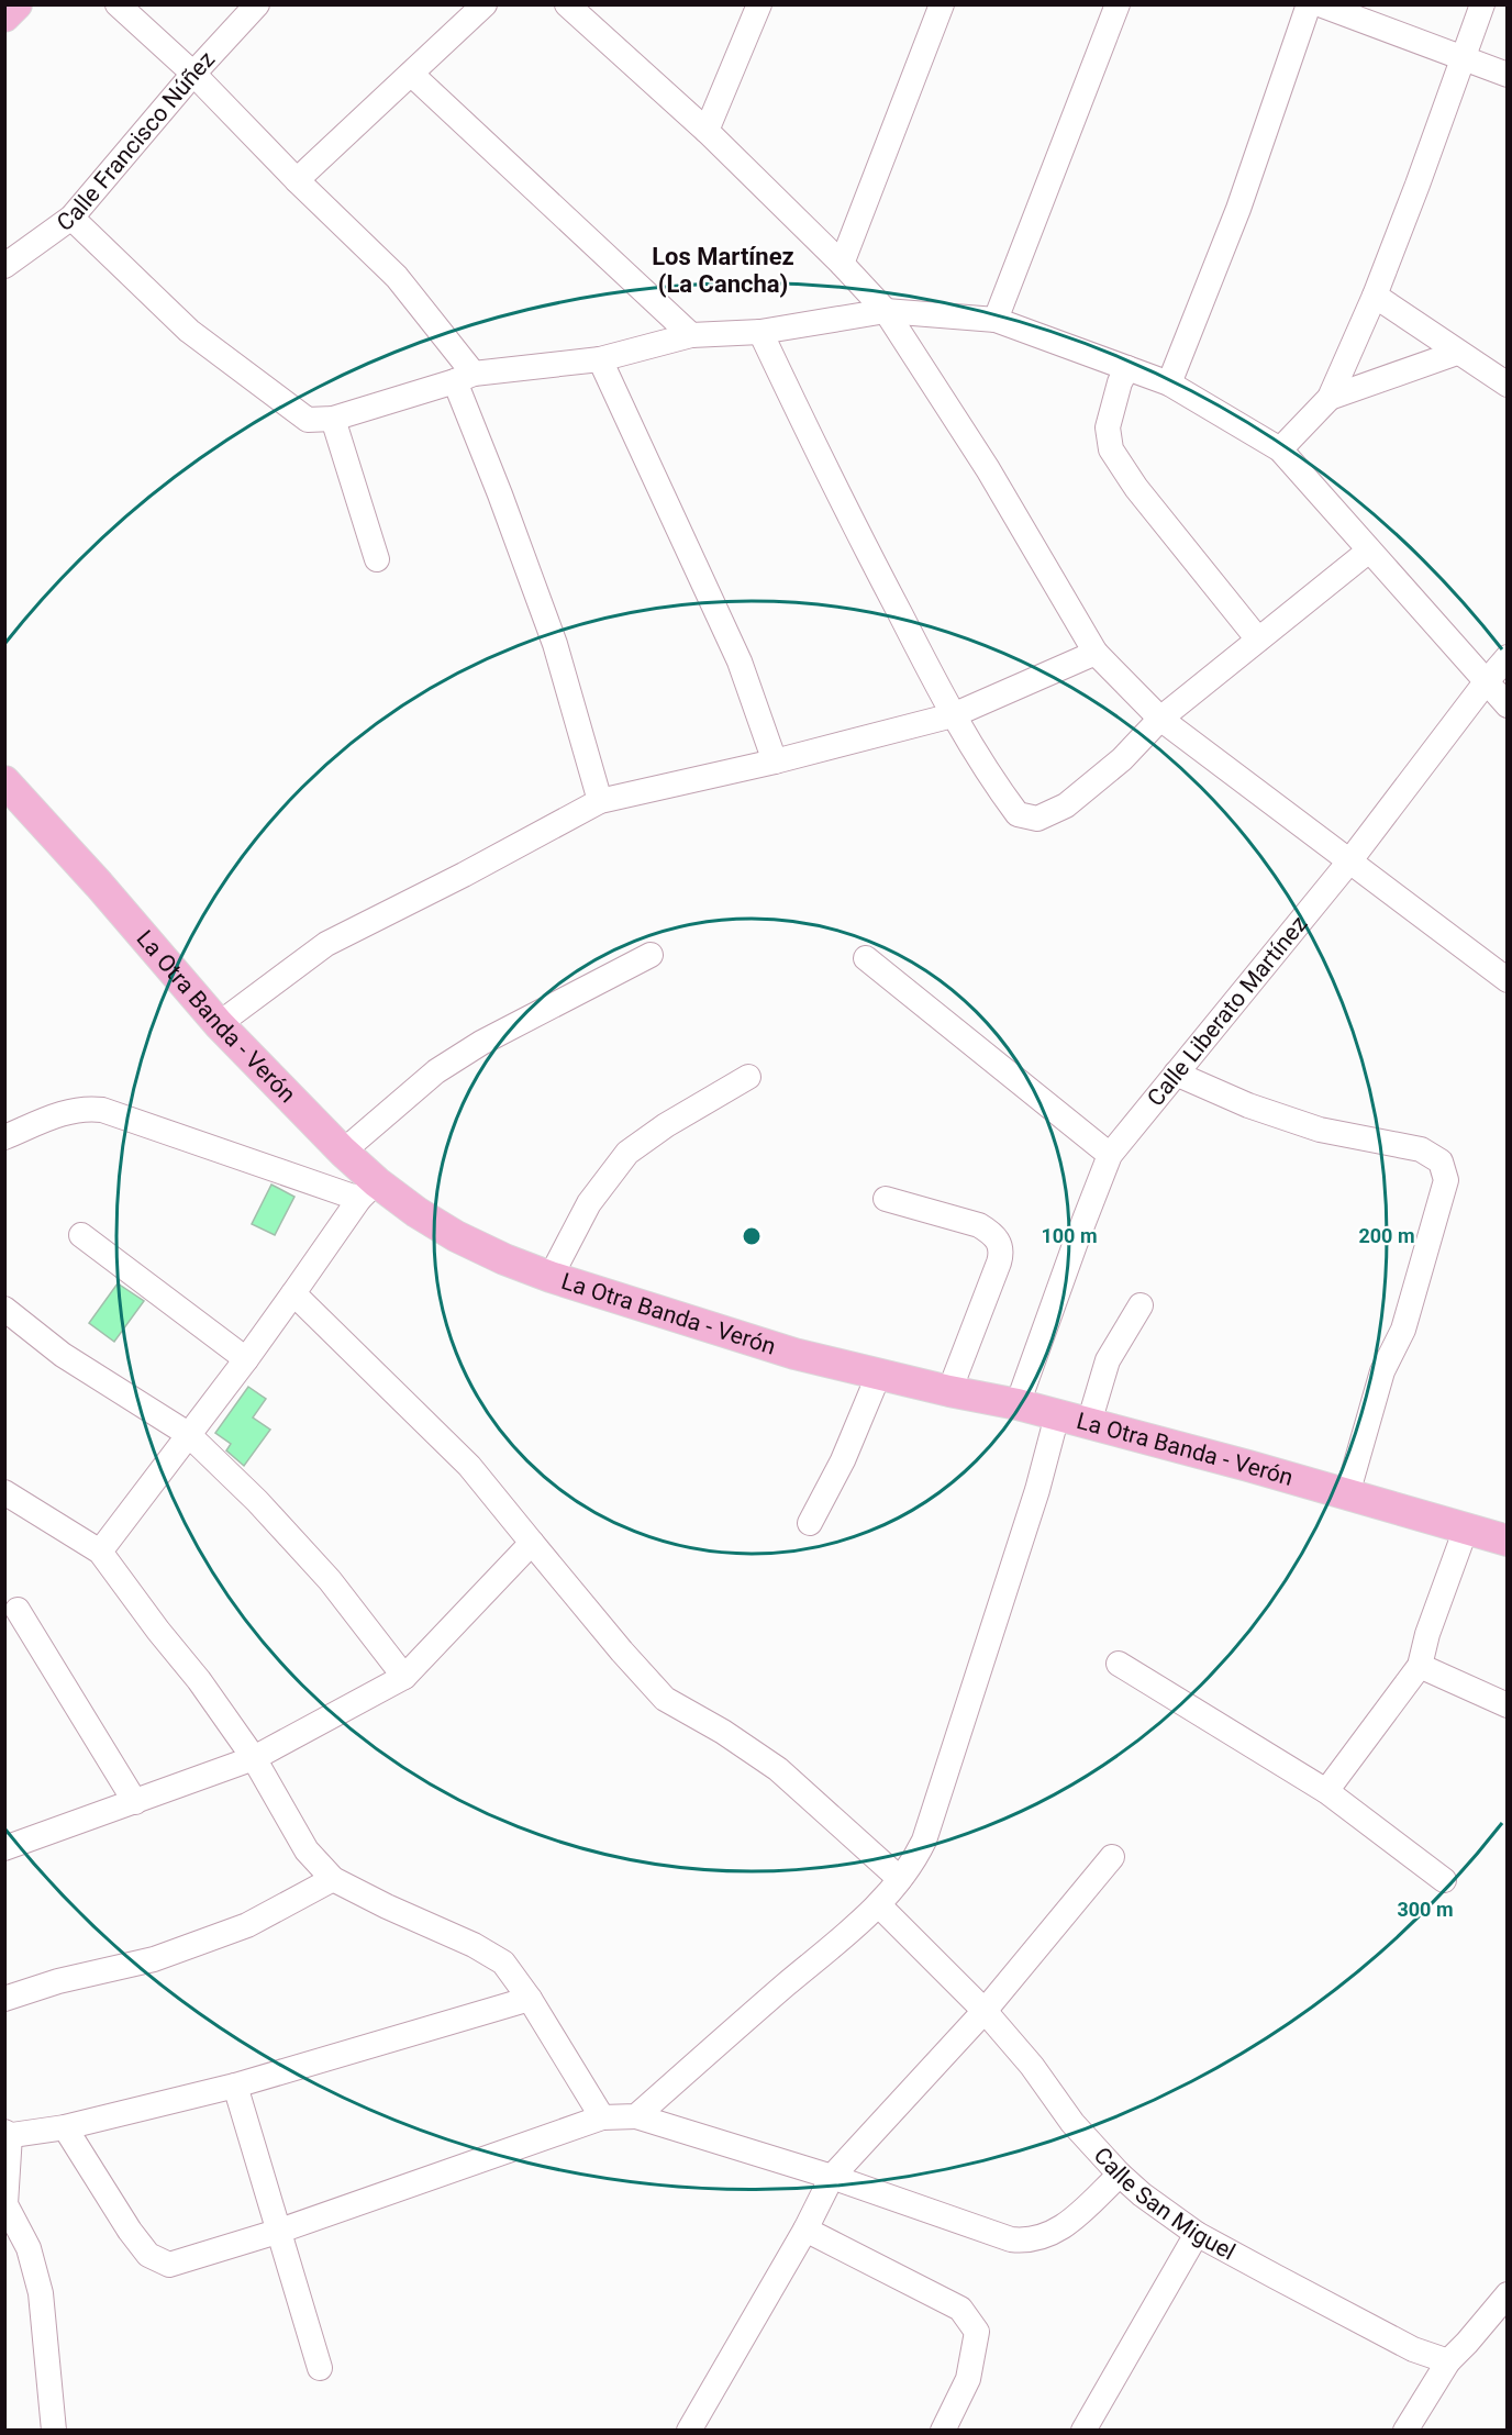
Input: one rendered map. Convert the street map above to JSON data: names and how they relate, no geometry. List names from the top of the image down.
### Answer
{
  "streets": {
    "main road": ["La Otra Banda - Verón"],
    "street": ["Calle Francisco Núñez", "Calle Liberato Martínez", "Calle San Miguel"]
  },
  "crossings": [
    ["Calle Liberato Martínez", "La Otra Banda - Verón"]
  ],
  "districts": ["Los Martínez (La Cancha)"],
  "rings": ["100 m", "200 m", "300 m"]
}
